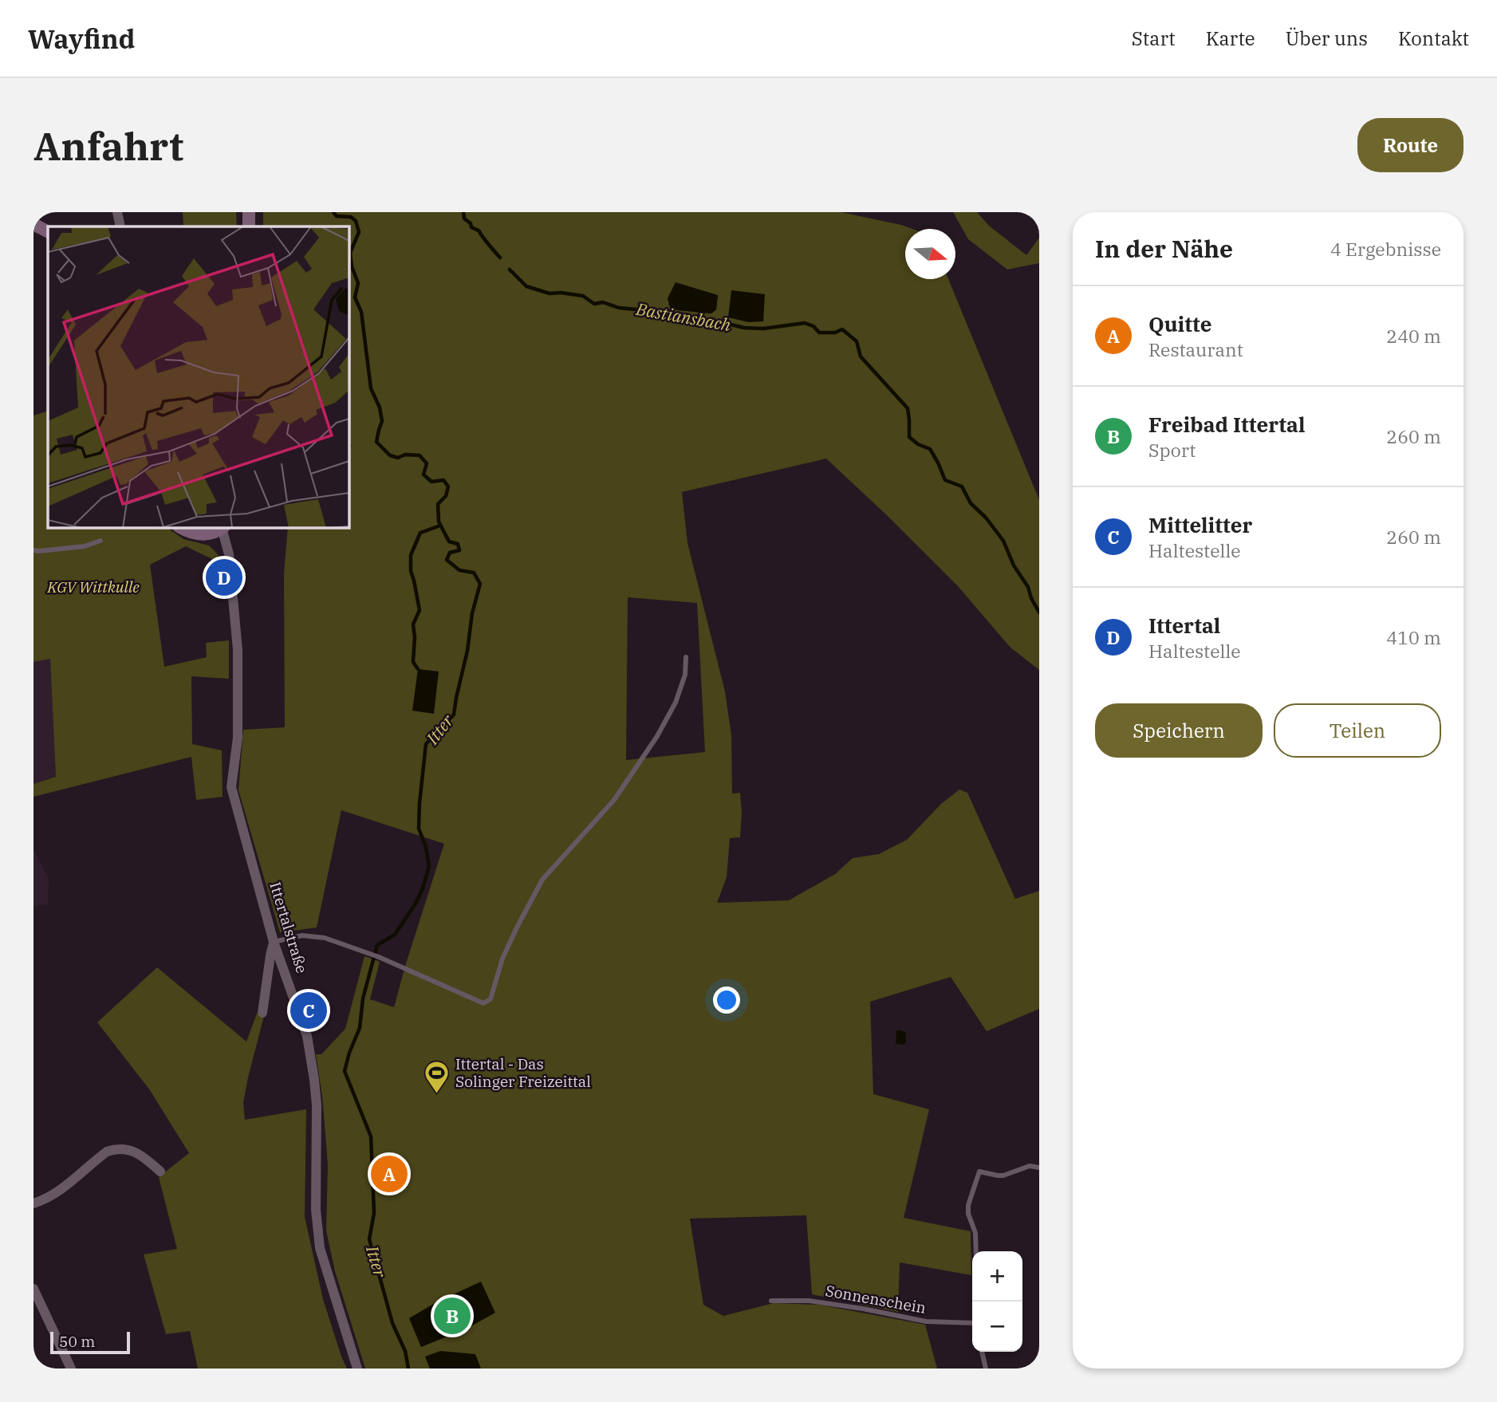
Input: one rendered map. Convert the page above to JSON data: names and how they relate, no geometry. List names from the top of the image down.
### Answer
{
  "streets": {
    "street": ["Ittertalstraße"],
    "lane": ["Sonnenschein"]
  },
  "water": ["Bastiansbach", "Itter"],
  "parks": ["KGV Wittkulle"],
  "places": {
    "sports": ["Ittertal - Das Solinger Freizeittal"]
  },
  "scale_bar": "50 m",
  "north": "right",
  "page": {
    "header": "Wayfind",
    "nav": [
      "Start",
      "Karte",
      "Über uns",
      "Kontakt"
    ],
    "buttons": [
      "Route",
      ["Speichern", "Teilen"]
    ],
    "title": "Anfahrt",
    "heading": ["In der Nähe", "4 Ergebnisse"],
    "list": [
      {
        "mark": "A",
        "name": "Quitte",
        "note": "Restaurant",
        "value": "240 m"
      },
      {
        "mark": "B",
        "name": "Freibad Ittertal",
        "note": "Sport",
        "value": "260 m"
      },
      {
        "mark": "C",
        "name": "Mittelitter",
        "note": "Haltestelle",
        "value": "260 m"
      },
      {
        "mark": "D",
        "name": "Ittertal",
        "note": "Haltestelle",
        "value": "410 m"
      }
    ],
    "pins": [
      "D",
      "C",
      "A",
      "B"
    ],
    "map_buttons": ["+", "−"],
    "scale": "50 m"
  }
}
